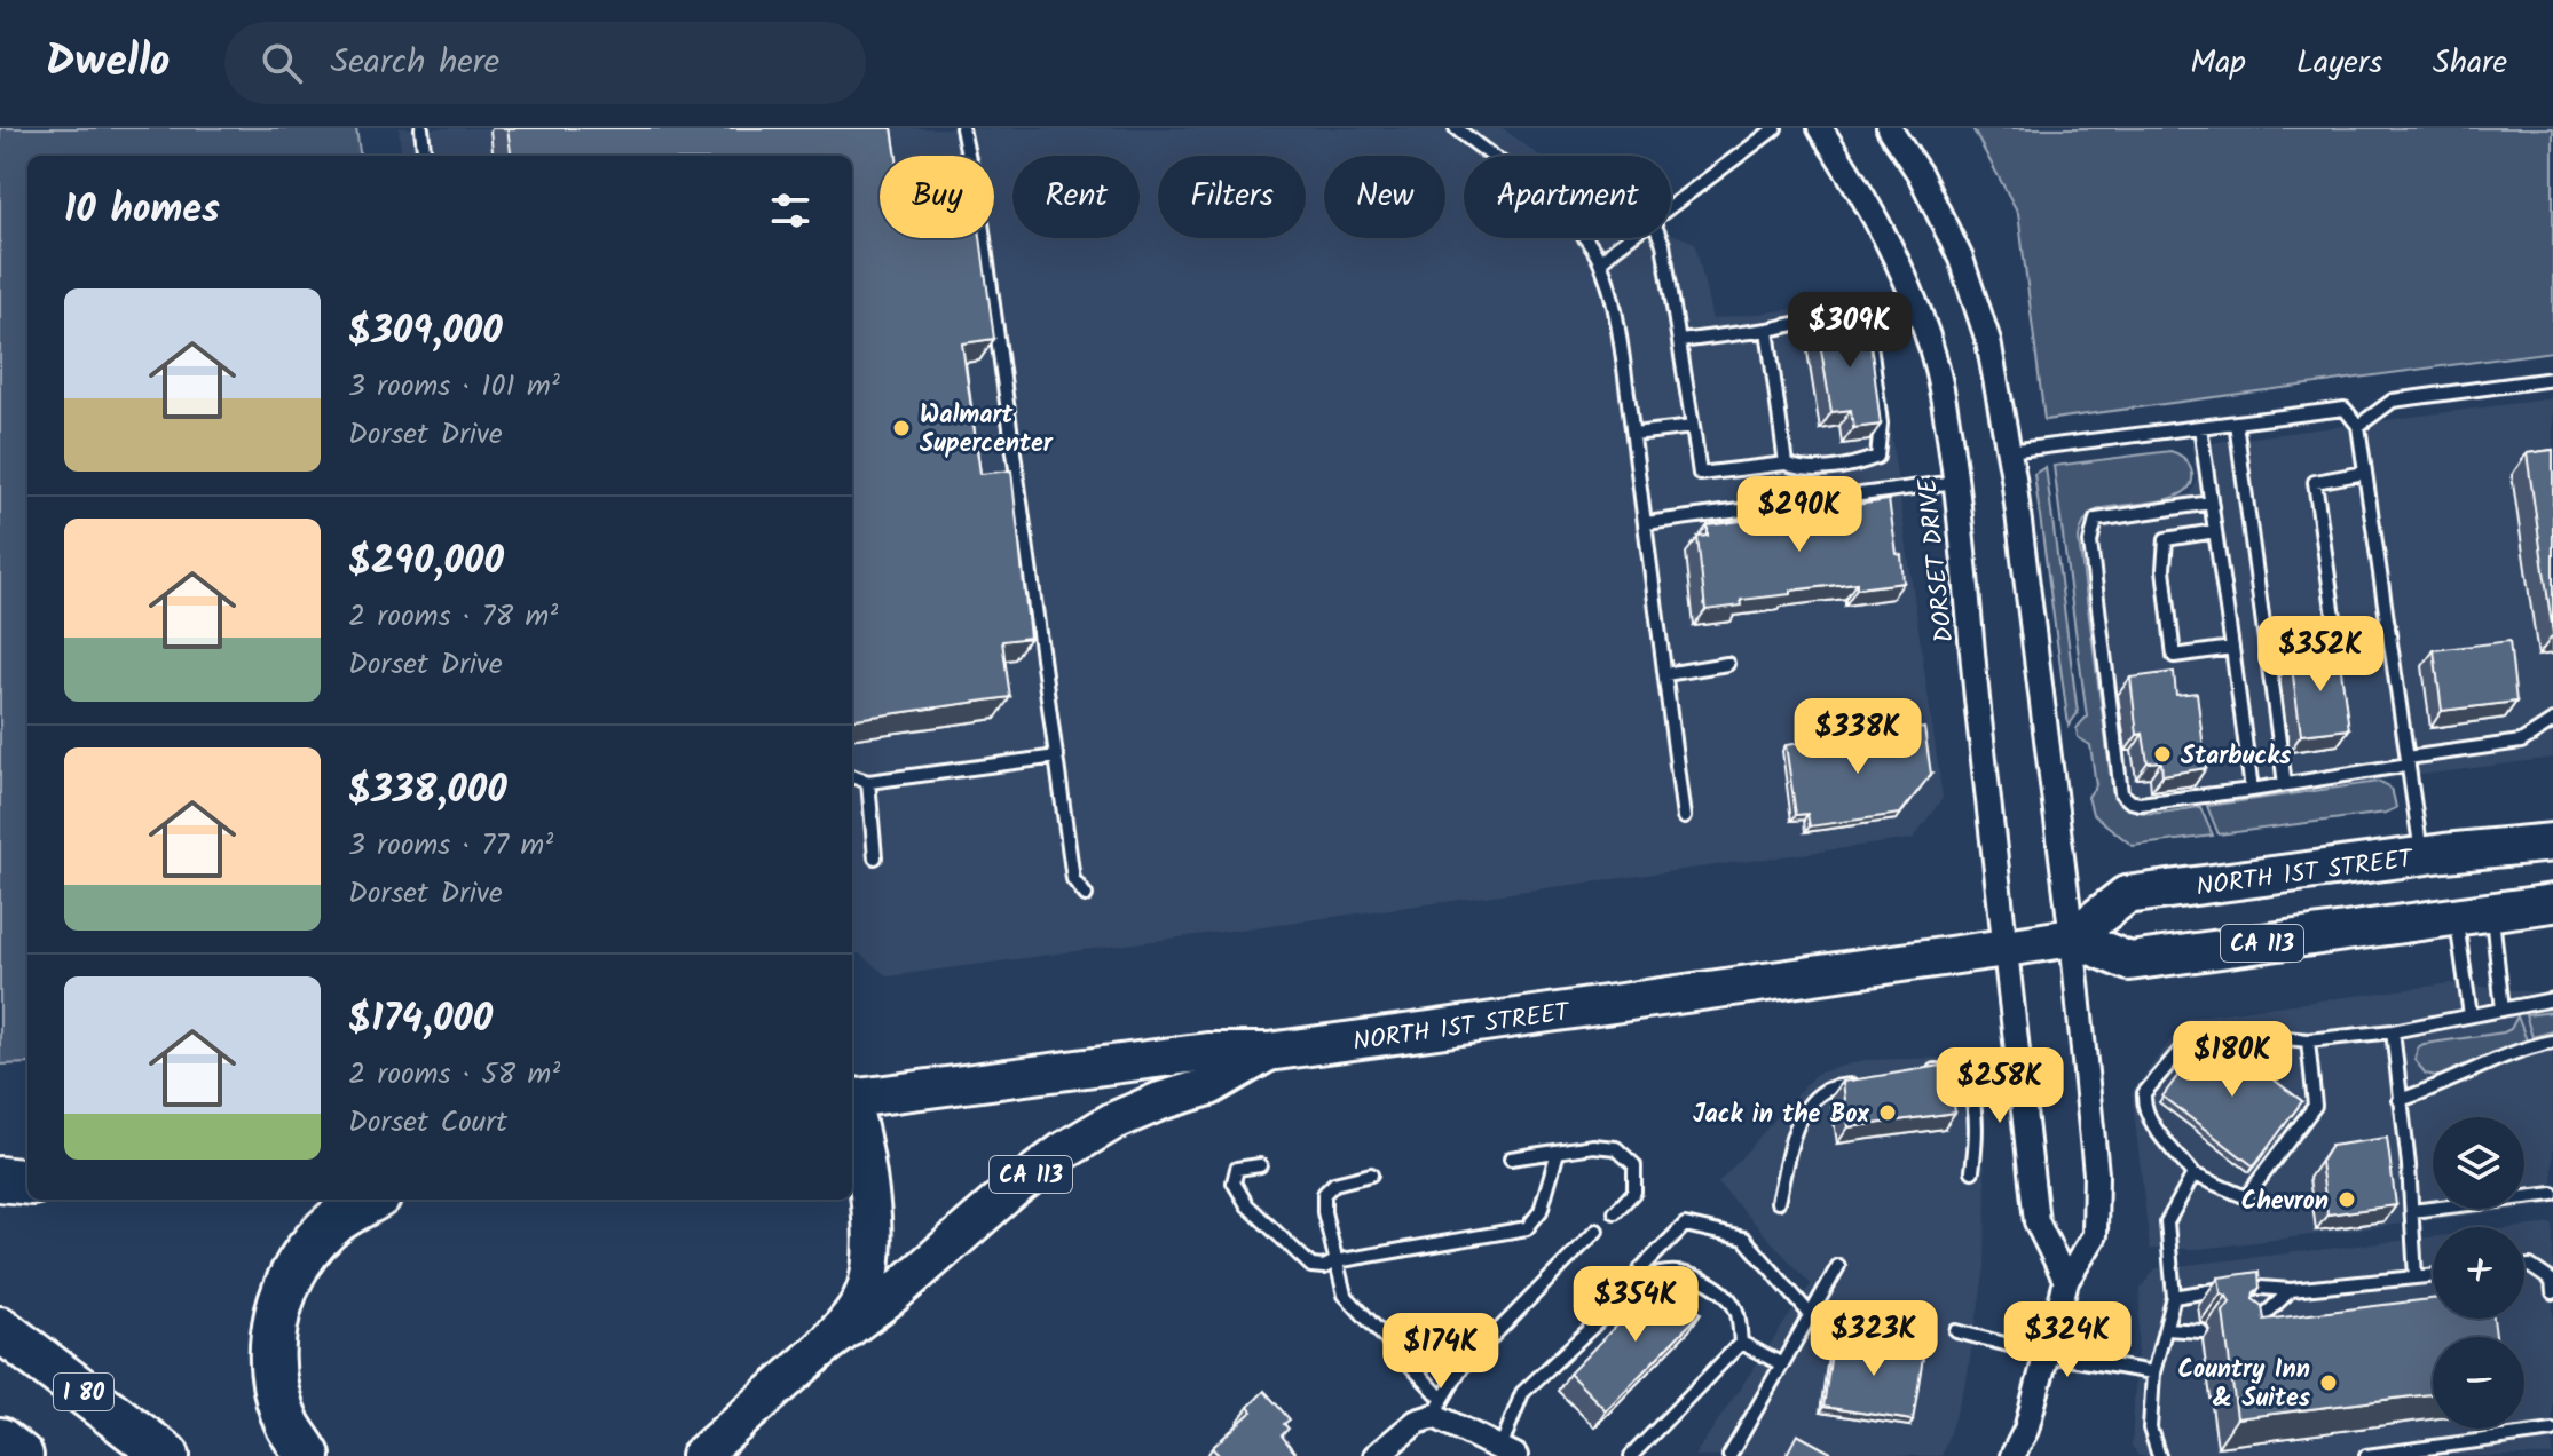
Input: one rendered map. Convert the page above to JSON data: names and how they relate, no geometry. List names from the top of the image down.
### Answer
{
  "streets": {
    "highway": ["I 80"],
    "main road": ["NORTH 1ST STREET", "CA 113"],
    "street": ["DORSET DRIVE"]
  },
  "crossings": [
    ["DORSET DRIVE", "NORTH 1ST STREET"],
    ["NORTH 1ST STREET", "CA 113"]
  ],
  "places": [
    "Walmart Supercenter",
    "Starbucks",
    "Jack in the Box",
    "Chevron",
    "Country Inn & Suites"
  ],
  "page": {
    "header": "Dwello",
    "search": "Search here",
    "nav": ["Map", "Layers", "Share"],
    "chip": [
      "Buy",
      "Rent",
      "Filters",
      "New",
      "Apartment"
    ],
    "heading": "10 homes",
    "list": [
      {
        "name": "$309,000",
        "note": "3 rooms · 101 m² · Dorset Drive"
      },
      {
        "name": "$290,000",
        "note": "2 rooms · 78 m² · Dorset Drive"
      },
      {
        "name": "$338,000",
        "note": "3 rooms · 77 m² · Dorset Drive"
      },
      {
        "name": "$174,000",
        "note": "2 rooms · 58 m² · Dorset Court"
      }
    ],
    "price": [
      "$309K",
      "$290K",
      "$352K",
      "$338K",
      "$180K",
      "$258K",
      "$354K",
      "$323K",
      "$324K",
      "$174K"
    ],
    "map_buttons": ["+", "−"]
  }
}
